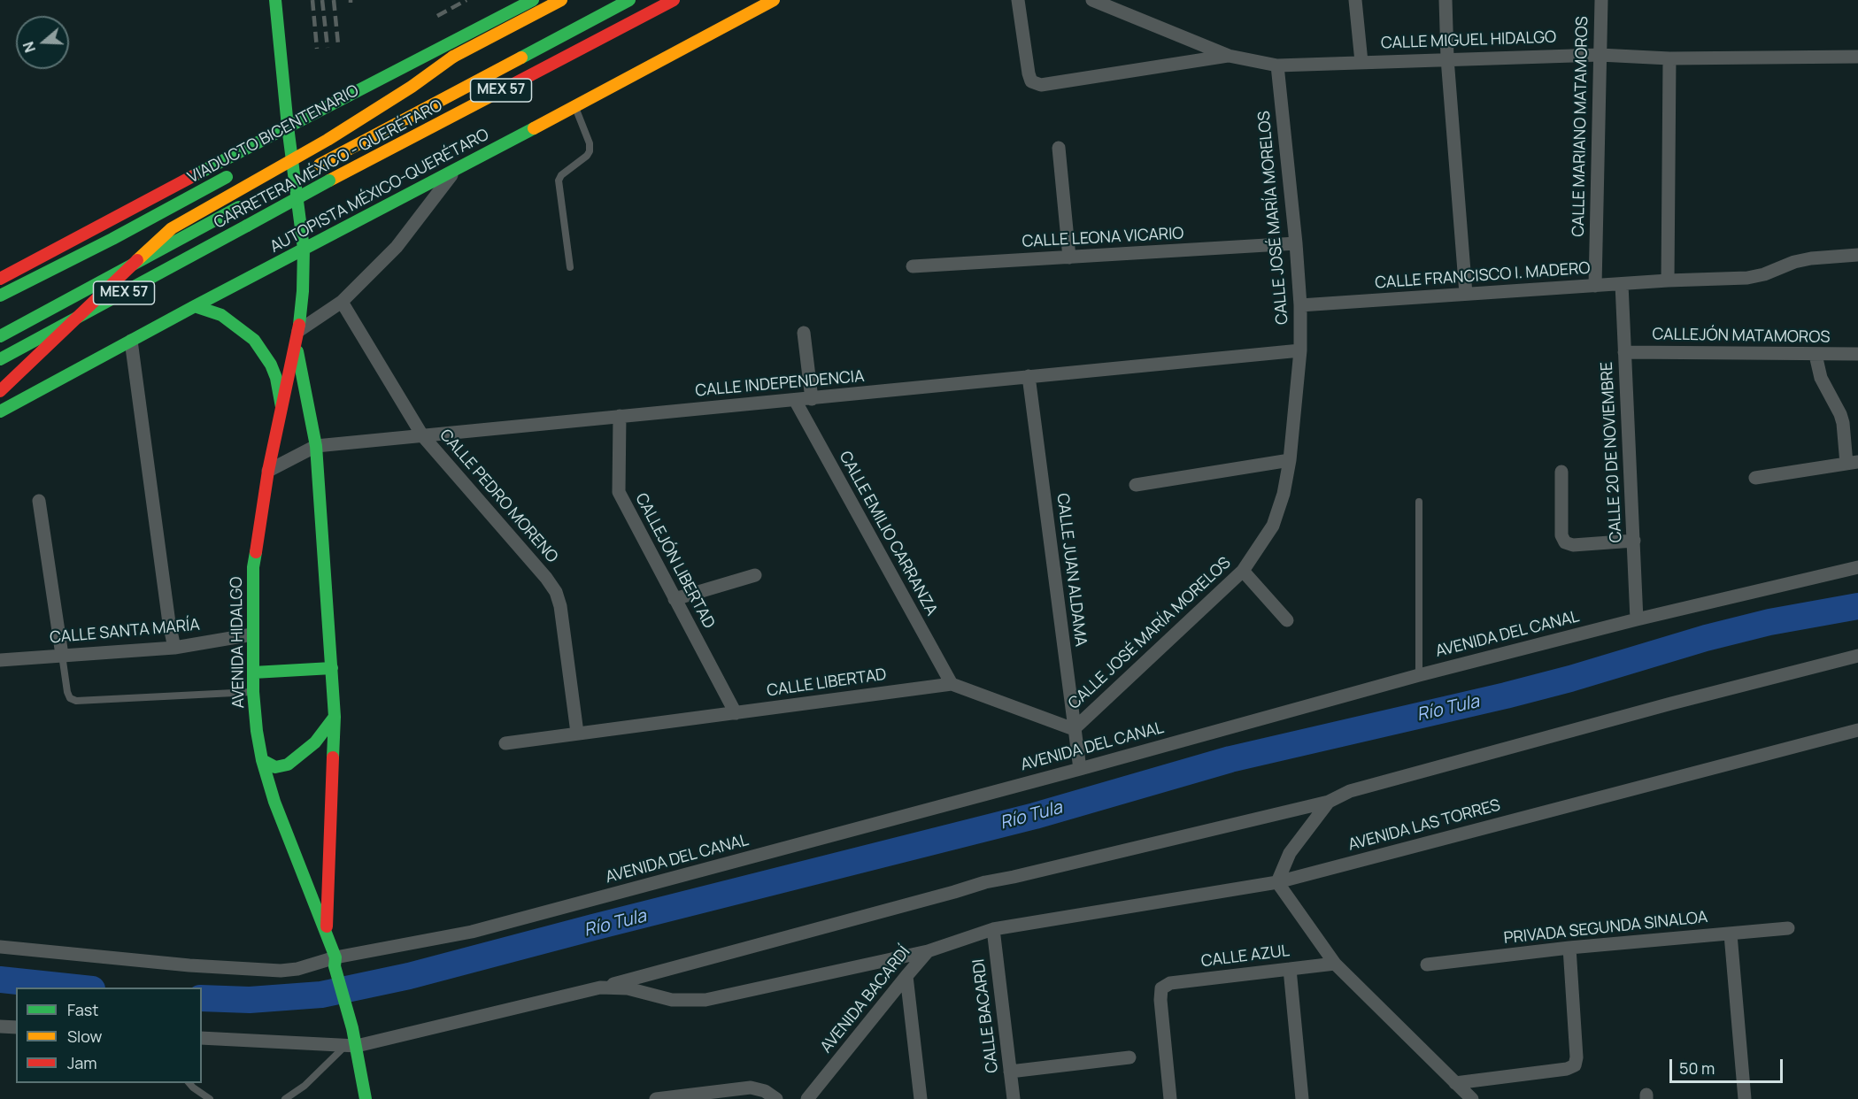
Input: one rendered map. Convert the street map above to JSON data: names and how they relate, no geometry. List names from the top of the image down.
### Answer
{
  "streets": {
    "main road": [
      "MEX 57",
      "VIADUCTO BICENTENARIO",
      "CARRETERA MÉXICO - QUERÉTARO",
      "AUTOPISTA MÉXICO-QUERÉTARO",
      "AVENIDA HIDALGO"
    ],
    "street": [
      "CALLE MIGUEL HIDALGO",
      "CALLE MARIANO MATAMOROS",
      "CALLE JOSÉ MARÍA MORELOS",
      "CALLE LEONA VICARIO",
      "CALLE FRANCISCO I. MADERO",
      "CALLEJÓN MATAMOROS",
      "CALLE INDEPENDENCIA",
      "CALLE 20 DE NOVIEMBRE",
      "CALLE PEDRO MORENO",
      "CALLE EMILIO CARRANZA",
      "CALLEJÓN LIBERTAD",
      "CALLE JUAN ALDAMA",
      "CALLE SANTA MARÍA",
      "AVENIDA DEL CANAL",
      "CALLE LIBERTAD",
      "AVENIDA LAS TORRES",
      "PRIVADA SEGUNDA SINALOA",
      "CALLE AZUL",
      "AVENIDA BACARDÍ",
      "CALLE BACARDI"
    ]
  },
  "crossings": [
    ["CALLE MIGUEL HIDALGO", "CALLE MARIANO MATAMOROS"],
    ["CALLE MIGUEL HIDALGO", "CALLE JOSÉ MARÍA MORELOS"],
    ["CALLE MARIANO MATAMOROS", "CALLE FRANCISCO I. MADERO"],
    ["AUTOPISTA MÉXICO-QUERÉTARO", "AVENIDA HIDALGO"],
    ["CALLE JOSÉ MARÍA MORELOS", "CALLE LEONA VICARIO"],
    ["CALLE JOSÉ MARÍA MORELOS", "CALLE FRANCISCO I. MADERO"],
    ["CALLE JOSÉ MARÍA MORELOS", "CALLE INDEPENDENCIA"],
    ["CALLE JOSÉ MARÍA MORELOS", "CALLE JUAN ALDAMA"],
    ["CALLE JOSÉ MARÍA MORELOS", "CALLE LIBERTAD"],
    ["CALLE FRANCISCO I. MADERO", "CALLE 20 DE NOVIEMBRE"],
    ["CALLEJÓN MATAMOROS", "CALLE 20 DE NOVIEMBRE"],
    ["CALLE INDEPENDENCIA", "CALLE PEDRO MORENO"],
    ["CALLE INDEPENDENCIA", "CALLE EMILIO CARRANZA"],
    ["CALLE INDEPENDENCIA", "CALLEJÓN LIBERTAD"],
    ["CALLE INDEPENDENCIA", "CALLE JUAN ALDAMA"],
    ["CALLE INDEPENDENCIA", "AVENIDA HIDALGO"],
    ["CALLE 20 DE NOVIEMBRE", "AVENIDA DEL CANAL"],
    ["CALLE PEDRO MORENO", "CALLE LIBERTAD"],
    ["CALLE EMILIO CARRANZA", "CALLE LIBERTAD"],
    ["CALLEJÓN LIBERTAD", "CALLE LIBERTAD"],
    ["CALLE JUAN ALDAMA", "AVENIDA DEL CANAL"],
    ["CALLE JUAN ALDAMA", "CALLE LIBERTAD"],
    ["CALLE SANTA MARÍA", "AVENIDA HIDALGO"],
    ["AVENIDA DEL CANAL", "AVENIDA HIDALGO"],
    ["AVENIDA LAS TORRES", "AVENIDA BACARDÍ"],
    ["AVENIDA LAS TORRES", "CALLE BACARDI"],
    ["AVENIDA BACARDÍ", "CALLE BACARDI"]
  ],
  "water": ["Río Tula"],
  "legend": ["Fast", "Slow", "Jam"],
  "scale_bar": "50 m",
  "north": "left"
}
